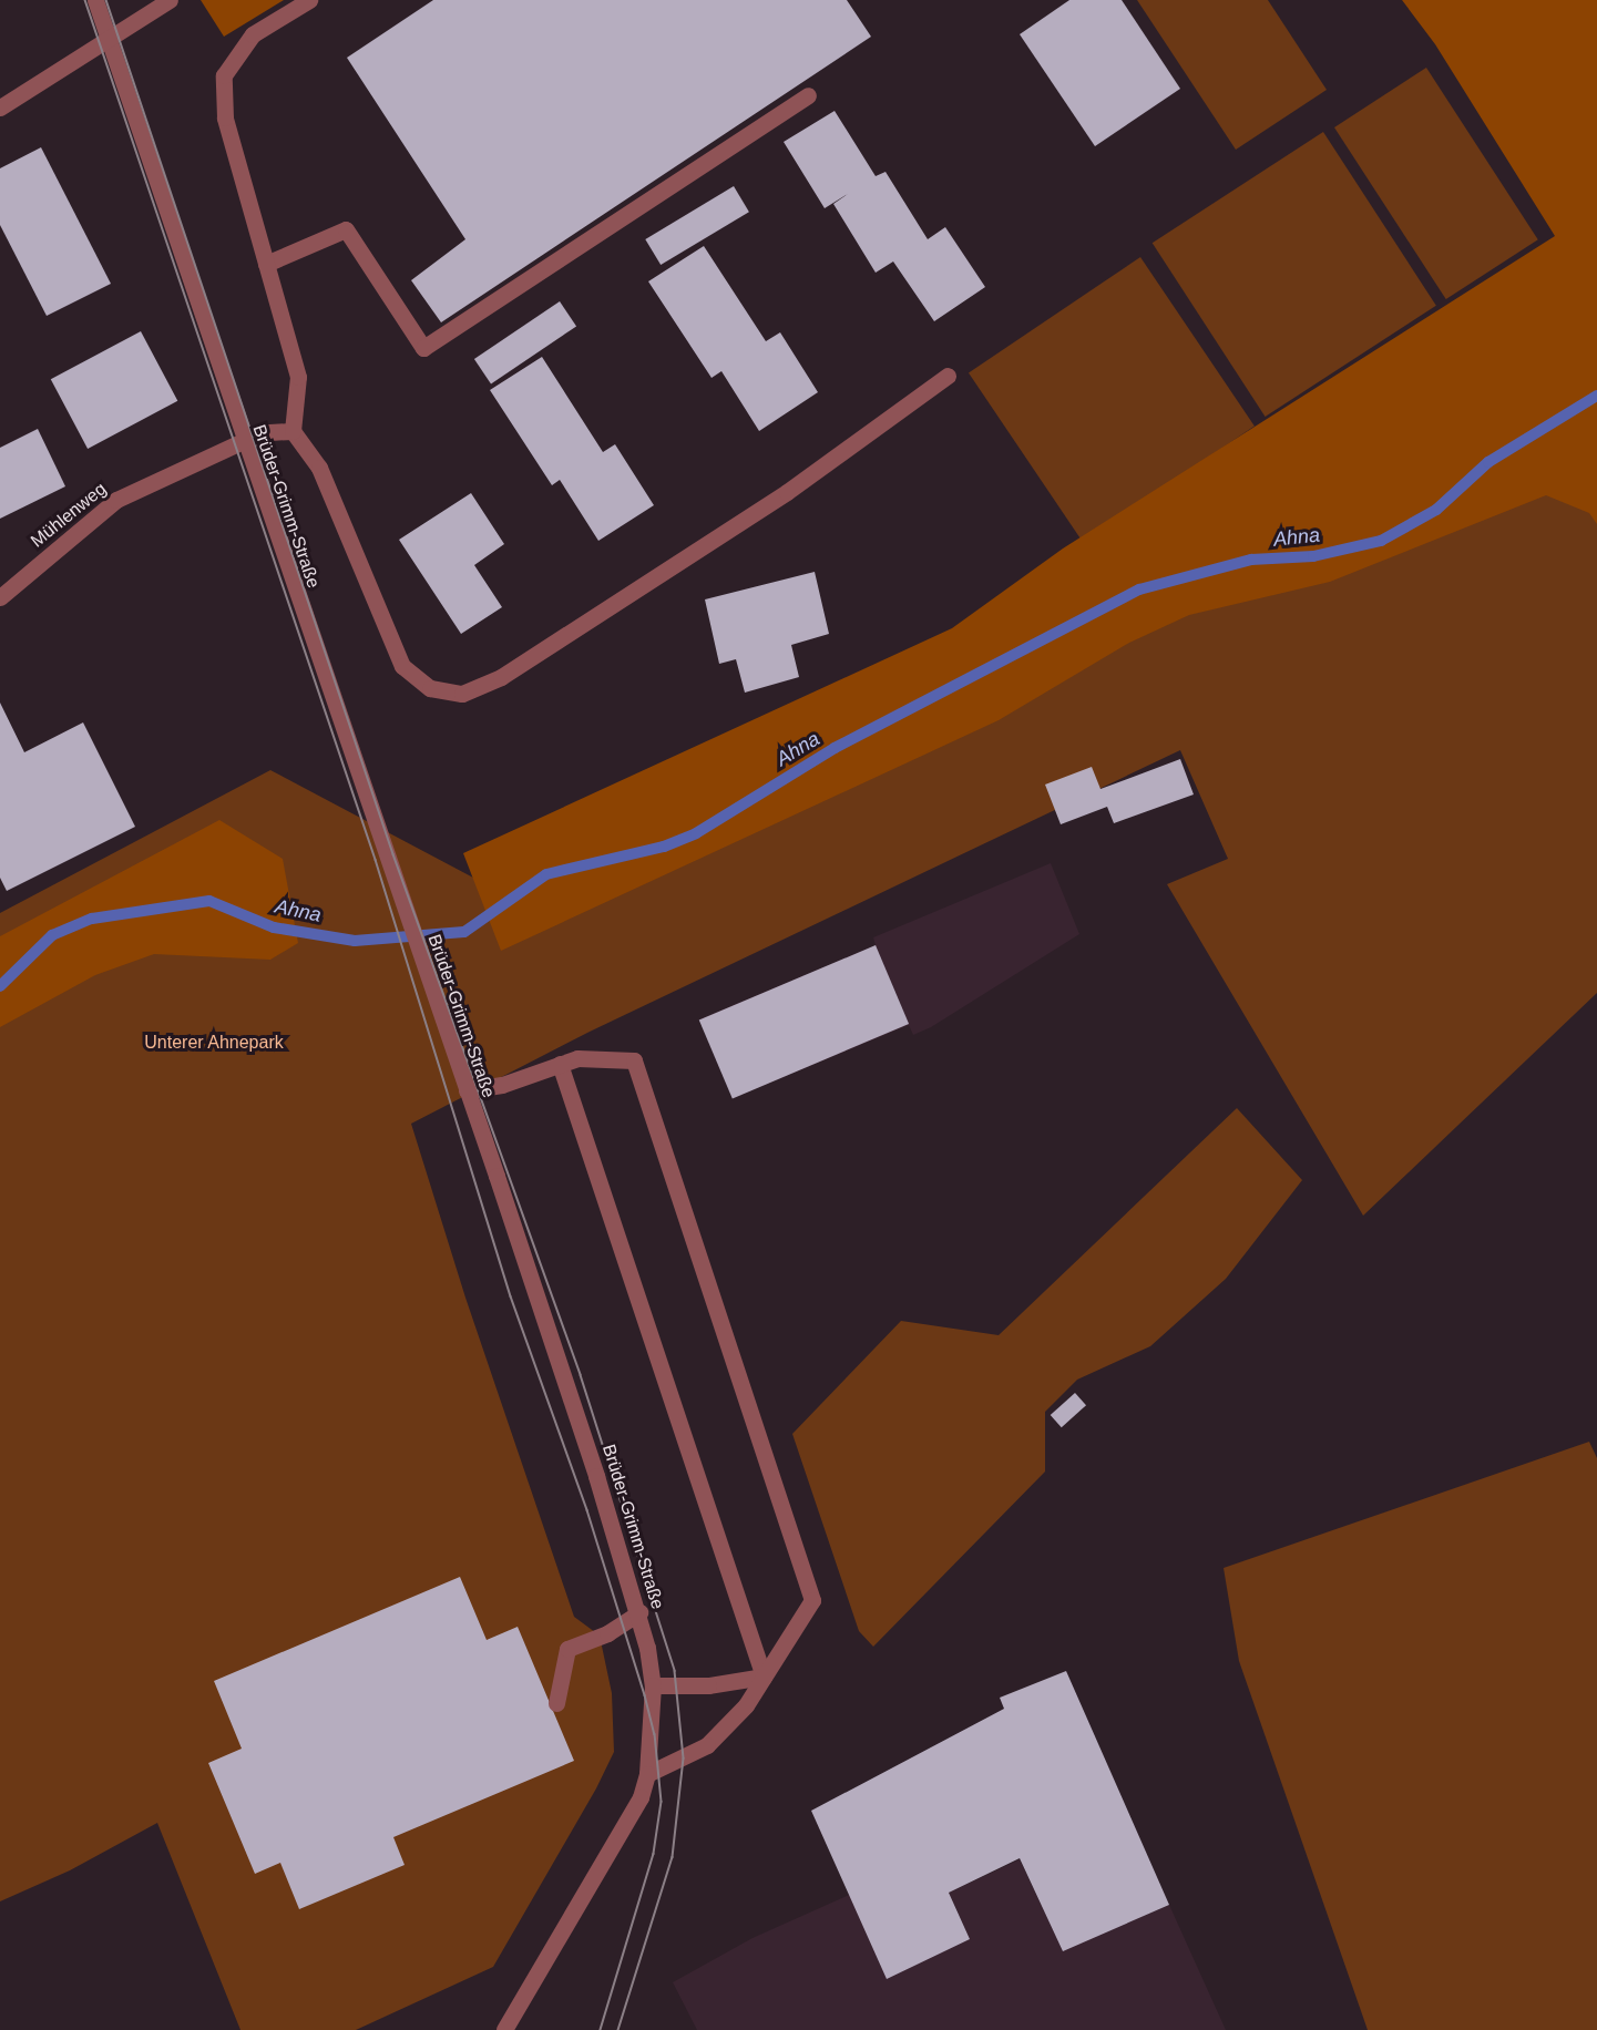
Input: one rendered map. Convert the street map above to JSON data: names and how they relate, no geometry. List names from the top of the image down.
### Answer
{
  "streets": {
    "street": ["Brüder-Grimm-Straße", "Mühlenweg"]
  },
  "crossings": [
    ["Brüder-Grimm-Straße", "Mühlenweg"]
  ],
  "water": ["Ahna"],
  "parks": ["Unterer Ahnepark"]
}
